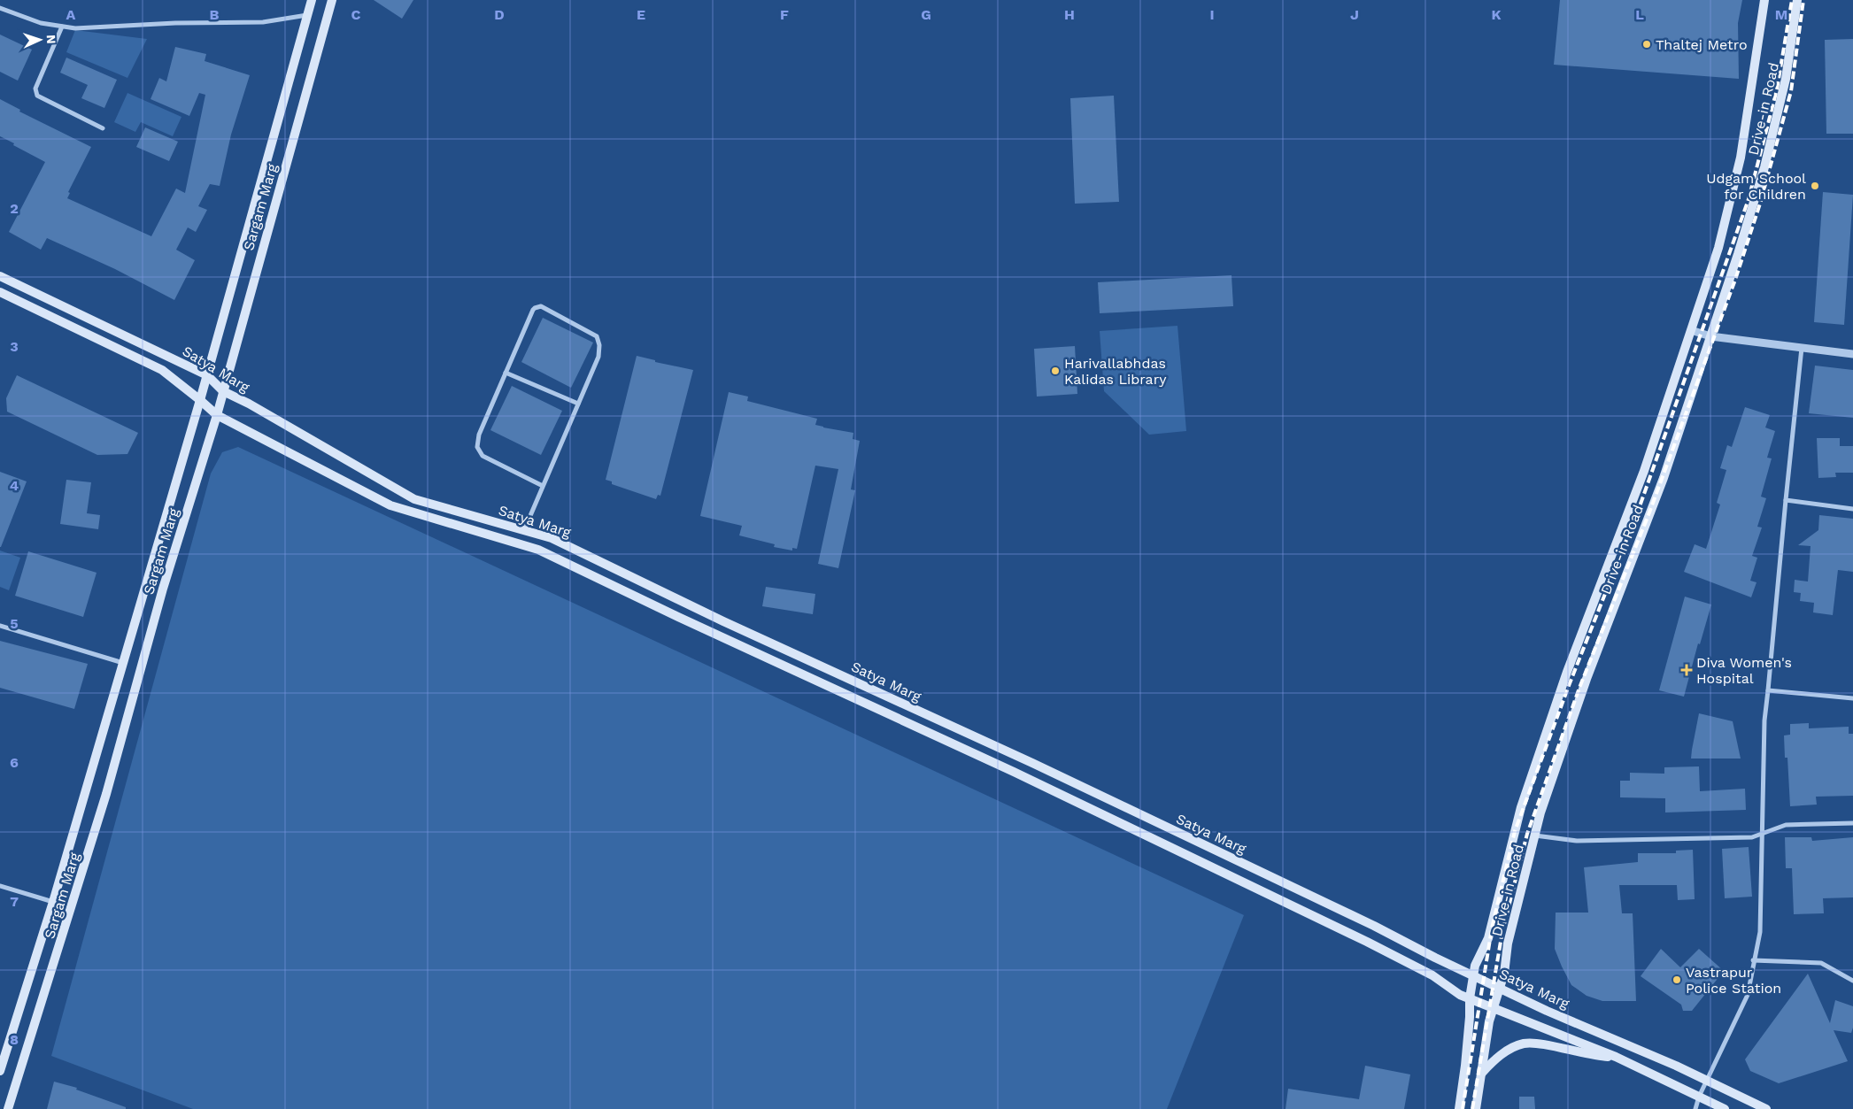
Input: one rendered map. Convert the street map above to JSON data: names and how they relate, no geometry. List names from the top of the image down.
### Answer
{
  "streets": {
    "main road": ["Drive-in Road", "Sargam Marg", "Satya Marg"]
  },
  "crossings": [
    ["Drive-in Road", "Satya Marg"],
    ["Sargam Marg", "Satya Marg"]
  ],
  "places": {
    "other": [
      "Thaltej Metro",
      "Udgam School for Children",
      "Harivallabhdas Kalidas Library",
      "Vastrapur Police Station"
    ],
    "health": ["Diva Women's Hospital"]
  },
  "north": "right",
  "grid": {
    "columns": [
      "A",
      "B",
      "C",
      "D",
      "E",
      "F",
      "G",
      "H",
      "I",
      "J",
      "K",
      "L",
      "M"
    ],
    "rows": [
      "2",
      "3",
      "4",
      "5",
      "6",
      "7",
      "8"
    ]
  }
}
